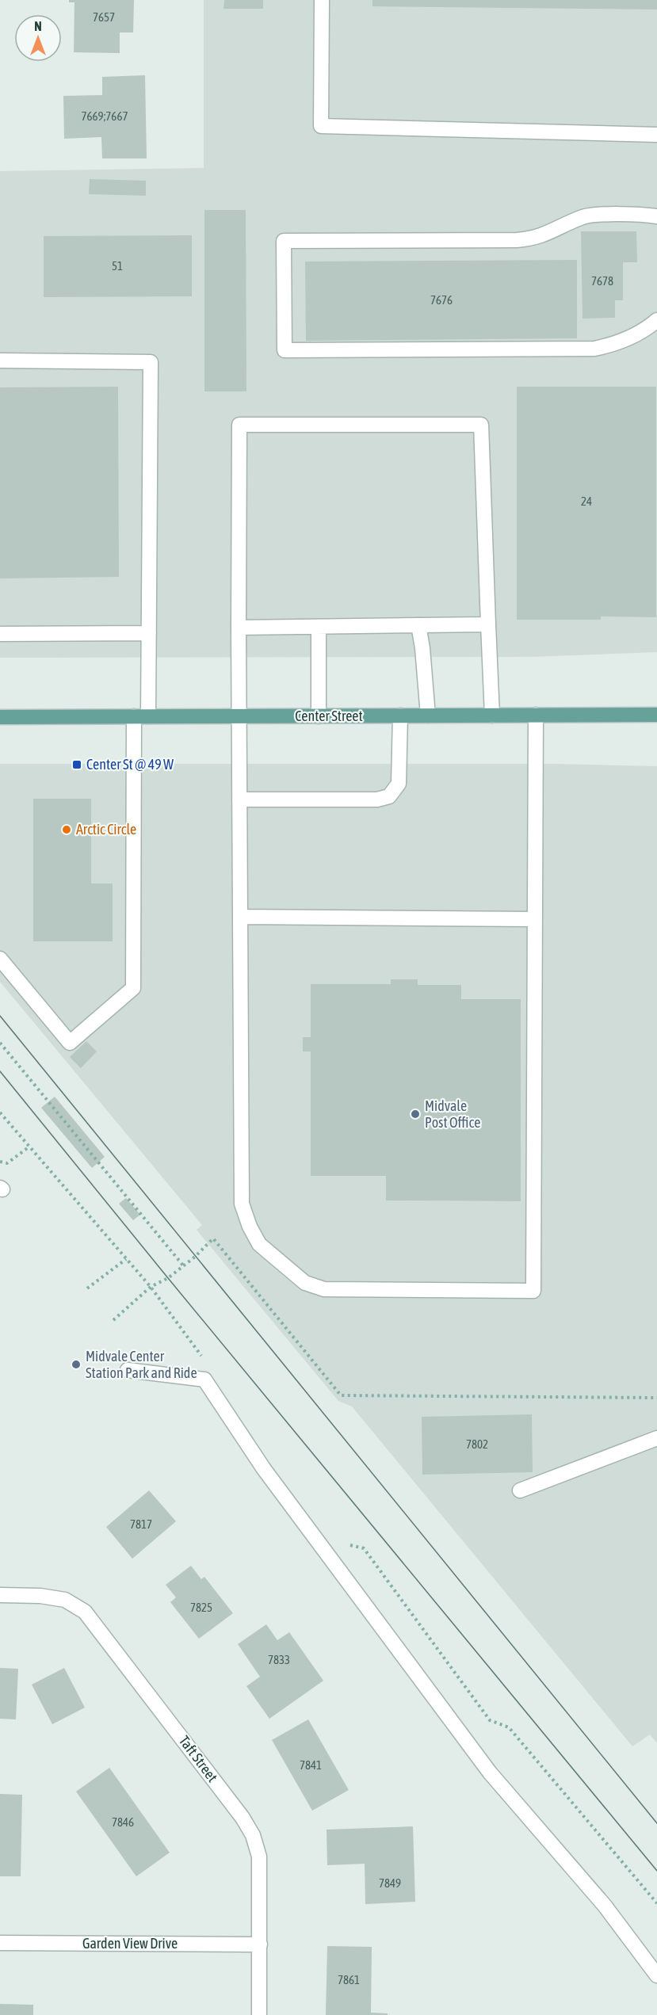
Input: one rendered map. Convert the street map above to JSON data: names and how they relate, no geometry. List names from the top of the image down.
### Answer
{
  "streets": {
    "main road": ["Center Street"],
    "street": ["Taft Street", "Garden View Drive"]
  },
  "crossings": [
    ["Taft Street", "Garden View Drive"]
  ],
  "places": {
    "transit": ["Center St @ 49 W"],
    "other": ["Arctic Circle", "Midvale Post Office", "Midvale Center Station Park and Ride"]
  },
  "house_numbers": [
    "7657",
    "7669;7667",
    "51",
    "7678",
    "7676",
    "24",
    "7802",
    "7817",
    "7825",
    "7833",
    "7841",
    "7846",
    "7849",
    "7861"
  ],
  "north": "top"
}
